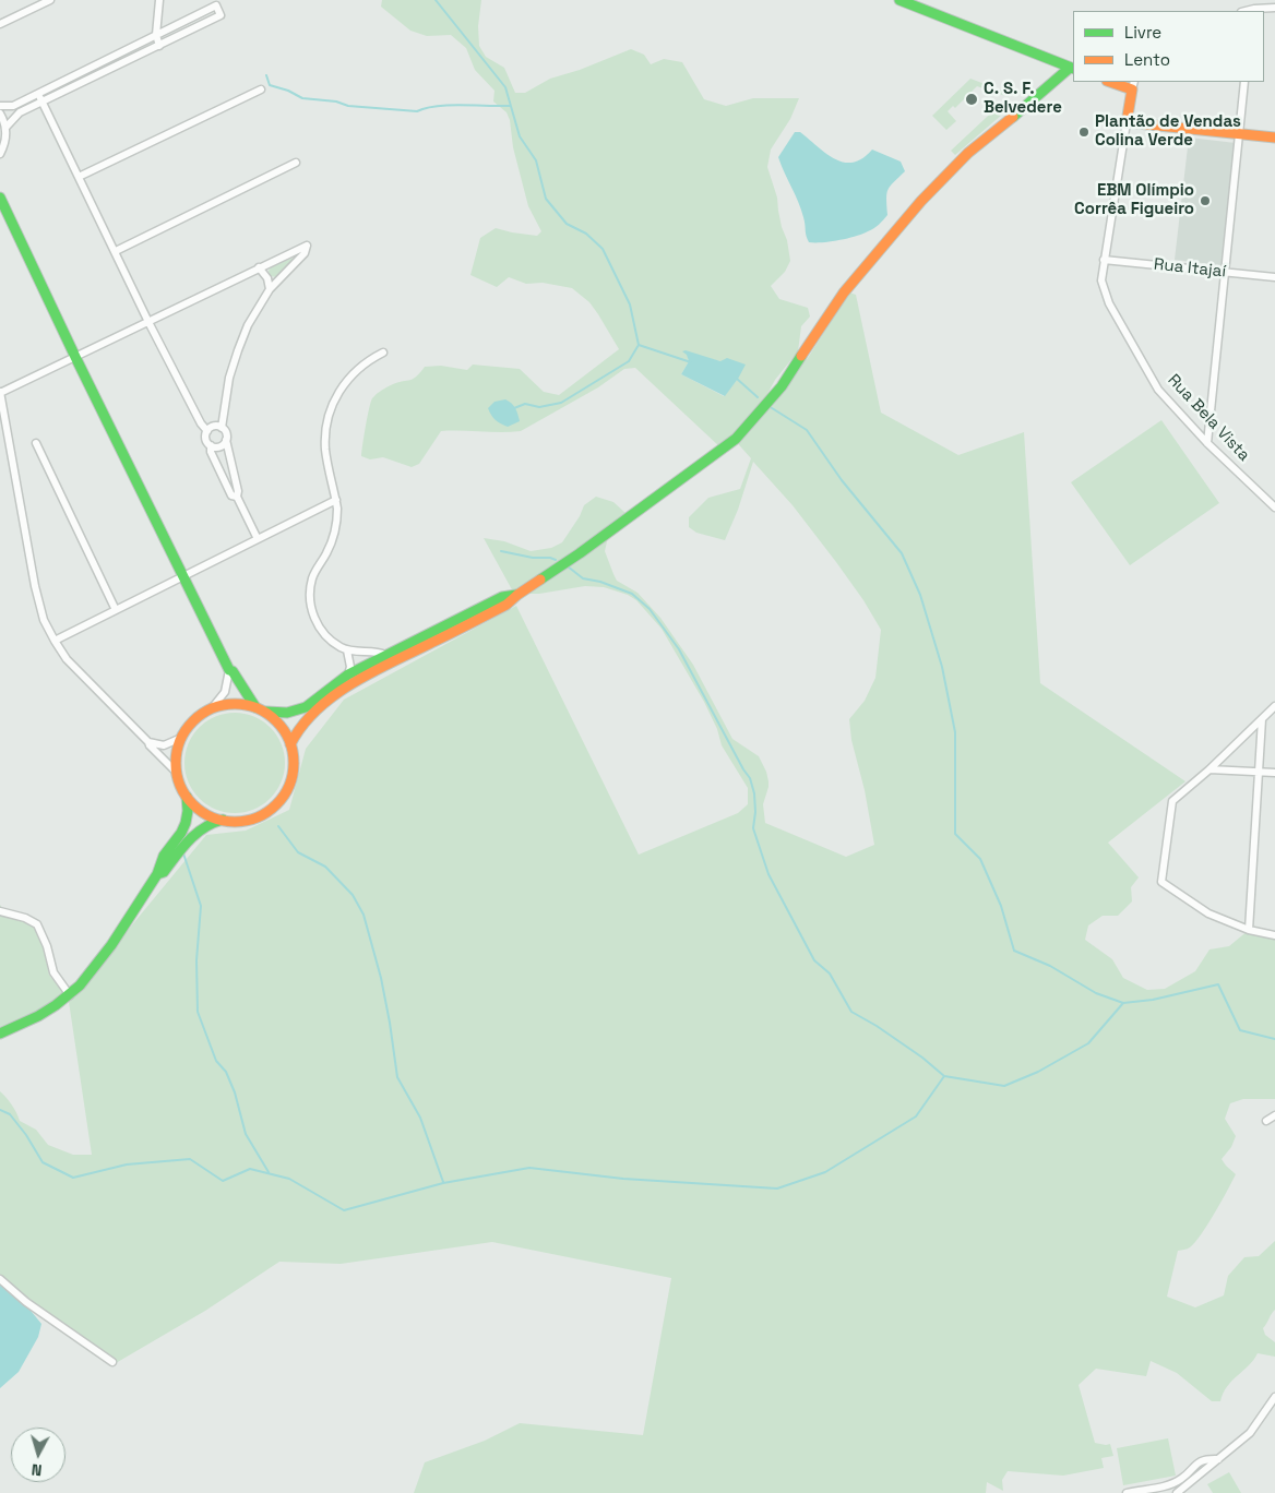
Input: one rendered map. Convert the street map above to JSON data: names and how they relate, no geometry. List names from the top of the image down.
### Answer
{
  "streets": {
    "street": ["Rua Itajaí", "Rua Bela Vista"]
  },
  "crossings": [
    ["Rua Itajaí", "Rua Bela Vista"]
  ],
  "places": ["C. S. F. Belvedere", "Plantão de Vendas Colina Verde", "EBM Olímpio Corrêa Figueiro"],
  "legend": ["Livre", "Lento"],
  "north": "bottom"
}
